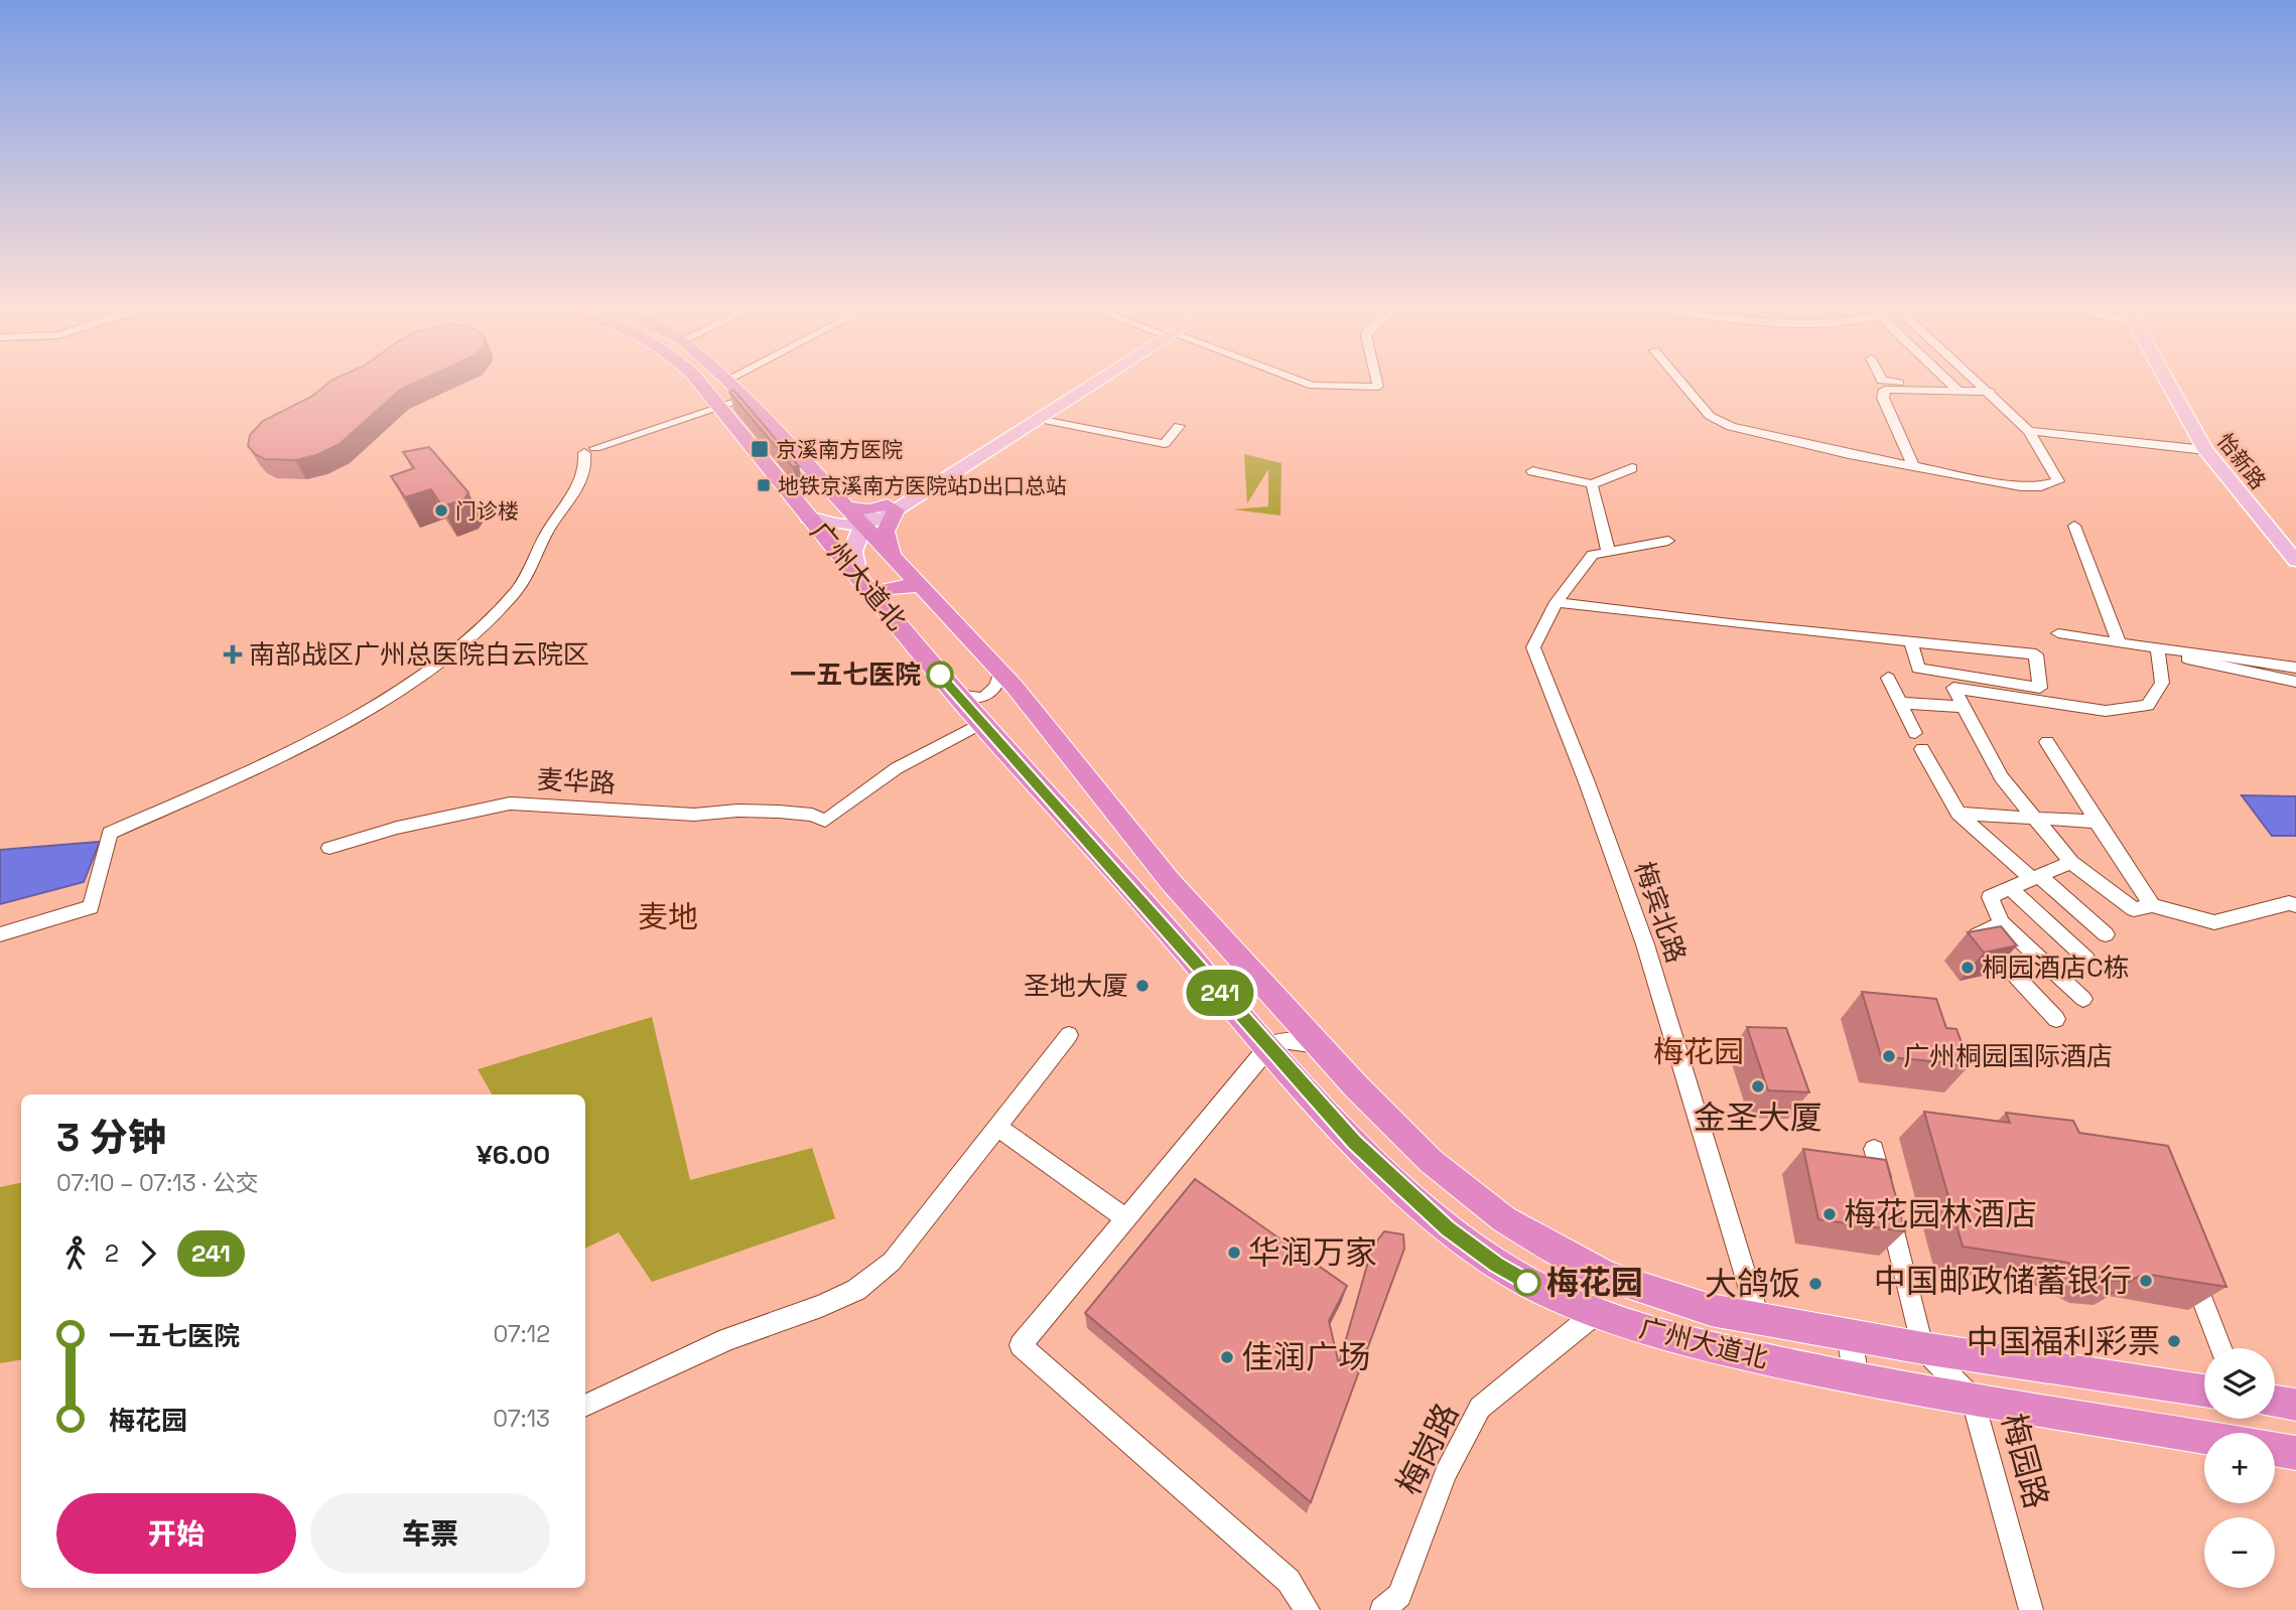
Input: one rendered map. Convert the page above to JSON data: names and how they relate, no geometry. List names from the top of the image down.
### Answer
{
  "streets": {
    "highway": ["广州大道北"],
    "main road": ["怡新路"],
    "street": [
      "麦华路",
      "梅宾北路",
      "梅岗路",
      "梅园路"
    ]
  },
  "crossings": [
    ["广州大道北", "麦华路"],
    ["广州大道北", "梅宾北路"],
    ["广州大道北", "梅岗路"],
    ["广州大道北", "梅园路"]
  ],
  "districts": ["麦地", "梅花园"],
  "places": {
    "transit": ["京溪南方医院", "地铁京溪南方医院站D出口总站"],
    "other": [
      "门诊楼",
      "一五七医院",
      "桐园酒店C栋",
      "圣地大厦",
      "广州桐园国际酒店",
      "金圣大厦",
      "梅花园林酒店",
      "华润万家",
      "中国邮政储蓄银行",
      "梅花园",
      "大鸽饭",
      "中国福利彩票",
      "佳润广场"
    ],
    "health": ["南部战区广州总医院白云院区"]
  },
  "lines": ["bus line 241"],
  "page": {
    "on_map": "241",
    "heading": ["3 分钟", "07:10 – 07:13 · 公交", "¥6.00"],
    "legs": ["2", "241"],
    "list": [
      {
        "name": "一五七医院",
        "value": "07:12"
      },
      {
        "name": "梅花园",
        "value": "07:13"
      }
    ],
    "map_buttons": ["+", "−"],
    "buttons": ["开始", "车票"]
  }
}
